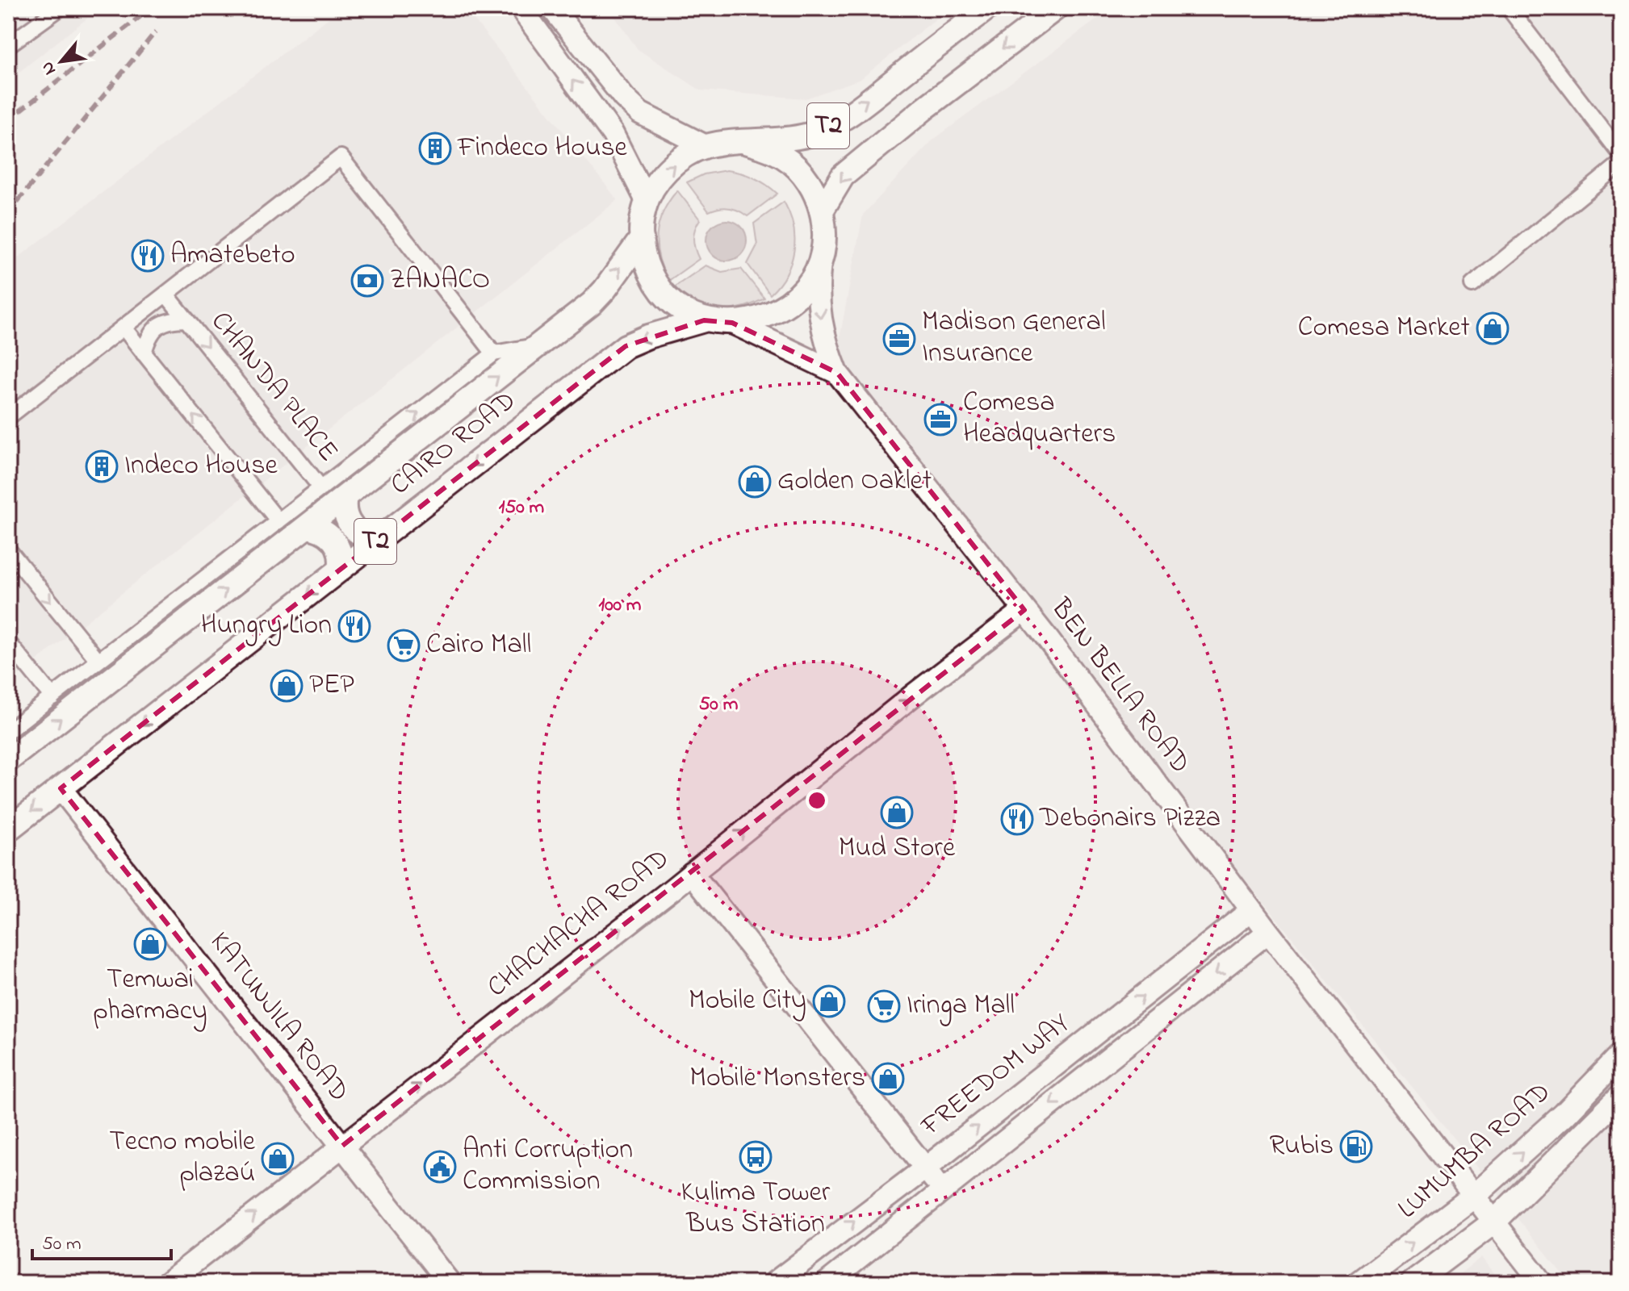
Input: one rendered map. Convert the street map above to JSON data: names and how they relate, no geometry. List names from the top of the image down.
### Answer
{
  "streets": {
    "main road": [
      "T2",
      "CAIRO ROAD",
      "BEN BELLA ROAD",
      "CHACHACHA ROAD",
      "KATUNJILA ROAD",
      "FREEDOM WAY",
      "LUMUMBA ROAD"
    ],
    "street": ["CHANDA PLACE"]
  },
  "crossings": [
    ["T2", "CAIRO ROAD"],
    ["T2", "BEN BELLA ROAD"],
    ["CAIRO ROAD", "BEN BELLA ROAD"],
    ["CAIRO ROAD", "KATUNJILA ROAD"],
    ["BEN BELLA ROAD", "CHACHACHA ROAD"],
    ["BEN BELLA ROAD", "FREEDOM WAY"],
    ["BEN BELLA ROAD", "LUMUMBA ROAD"],
    ["CHACHACHA ROAD", "KATUNJILA ROAD"]
  ],
  "one_way": ["CHACHACHA ROAD"],
  "places": {
    "building": ["Findeco House", "Indeco House"],
    "restaurant": ["Amatebeto", "Hungry Lion", "Debonairs Pizza"],
    "bank": ["ZANACO"],
    "shop": [
      "Comesa Market",
      "Golden Oaklet",
      "PEP",
      "Mud Store",
      "Temwai pharmacy",
      "Mobile City",
      "Mobile Monsters",
      "Tecno mobile plazaú"
    ],
    "office": ["Madison General Insurance", "Comesa Headquarters"],
    "supermarket": ["Cairo Mall", "Iringa Mall"],
    "fuel station": ["Rubis"],
    "bus stop": ["Kulima Tower Bus Station"],
    "public building": ["Anti Corruption Commission"]
  },
  "scale_bar": "50 m",
  "north": "bottom left",
  "rings": ["150 m", "100 m", "50 m"]
}
